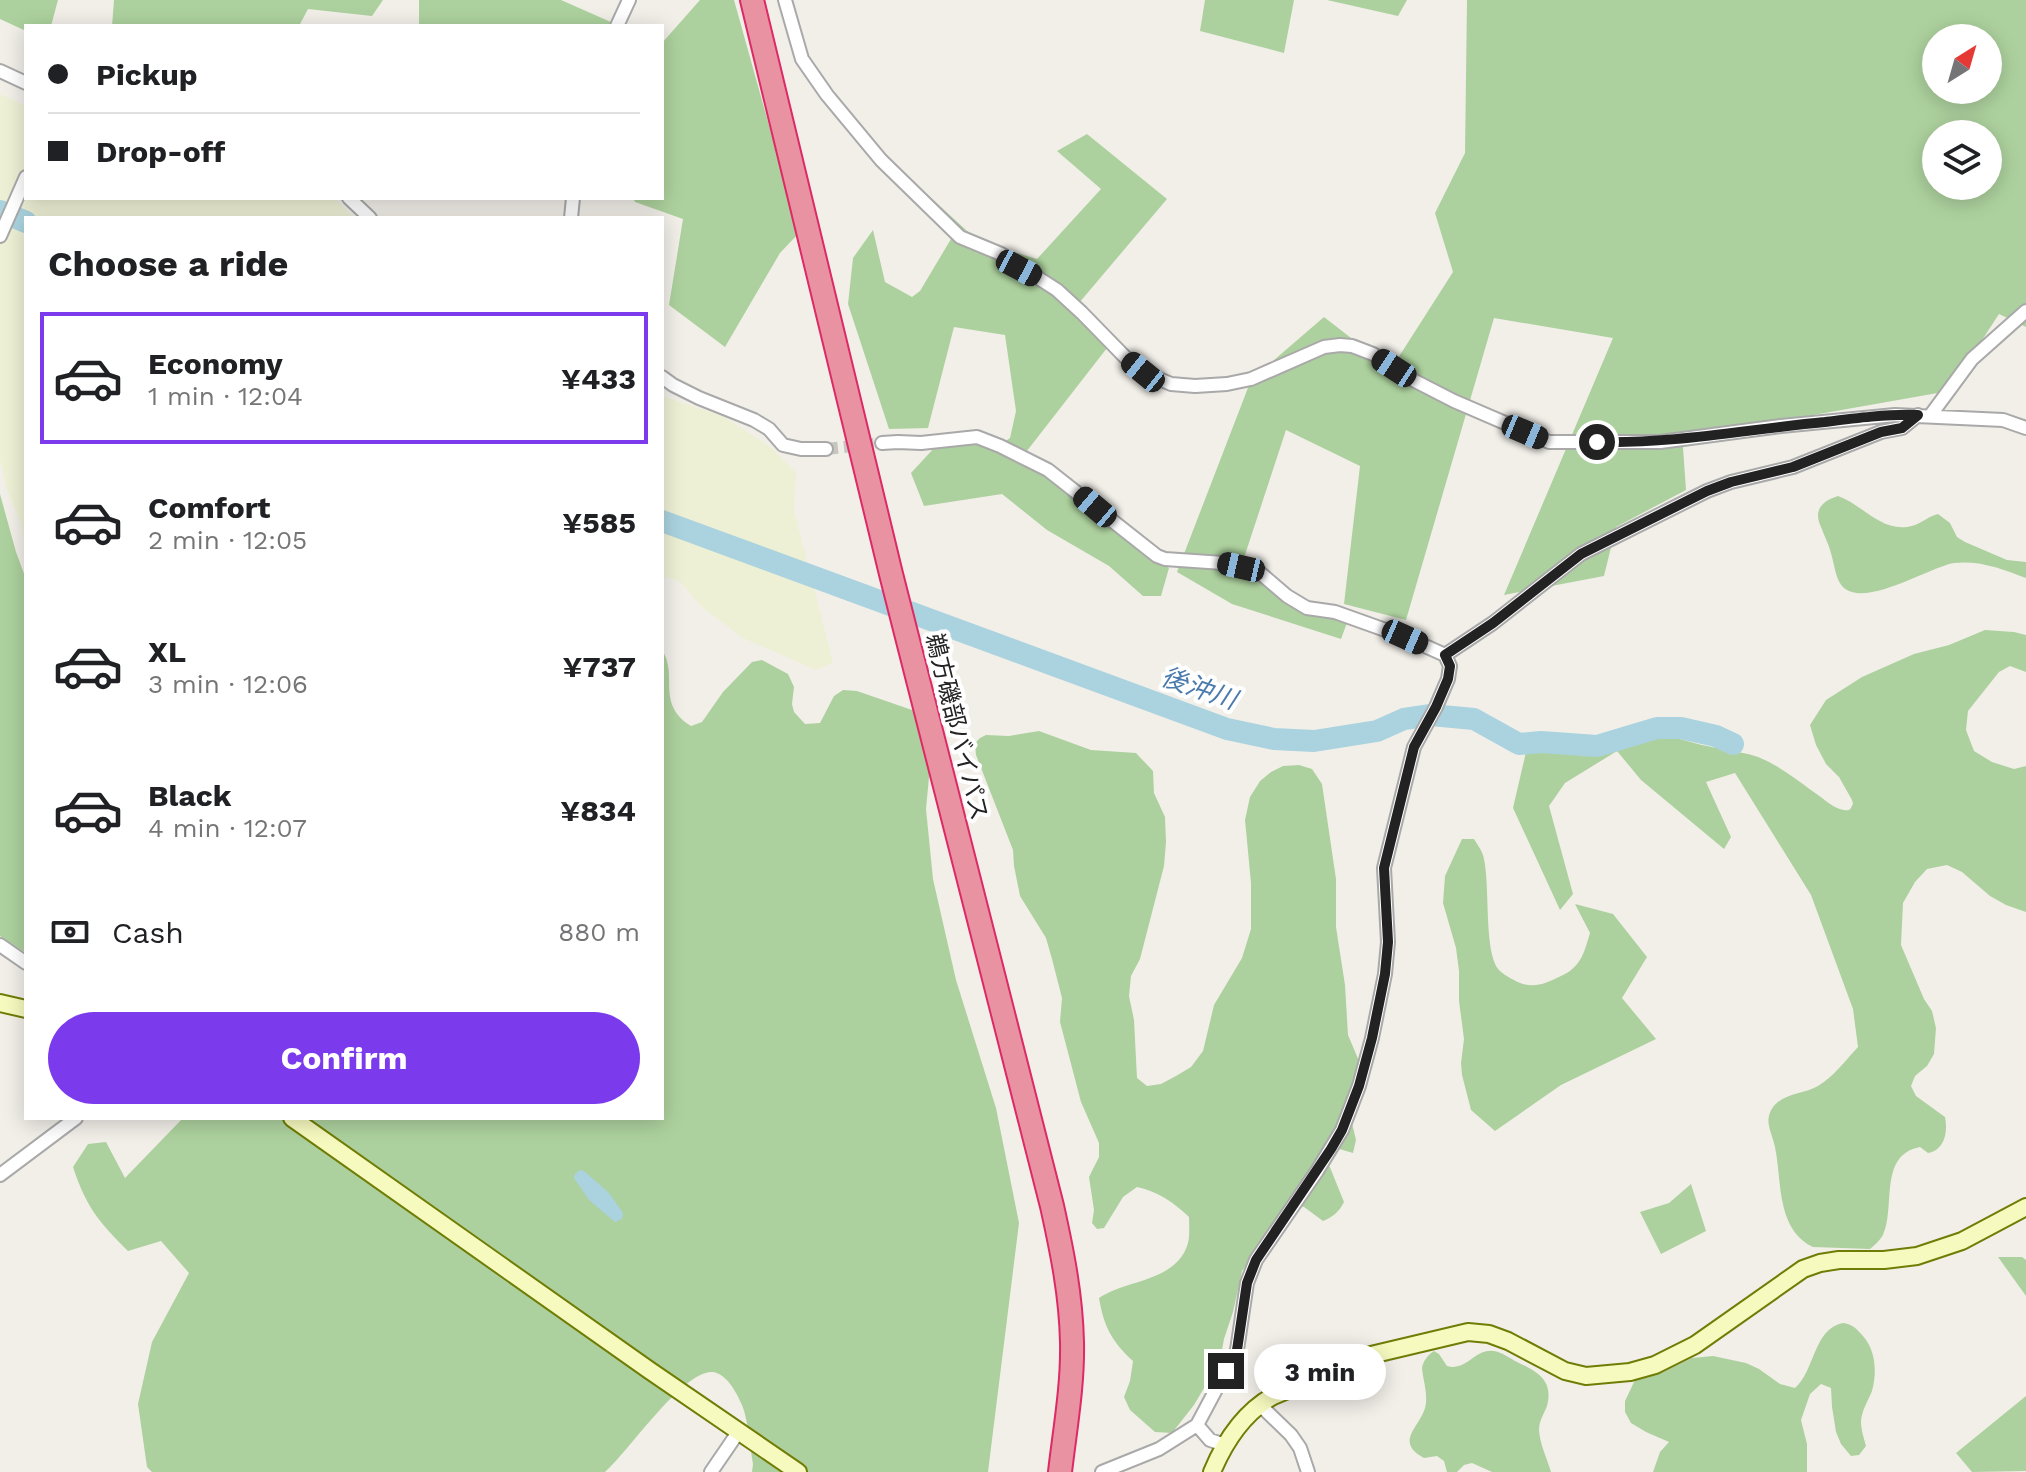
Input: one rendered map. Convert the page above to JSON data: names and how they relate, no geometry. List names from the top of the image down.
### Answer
{
  "streets": {
    "highway": ["鵜方磯部バイパス"]
  },
  "water": ["後沖川"],
  "north": "top right",
  "page": {
    "banner": ["Pickup", "Drop-off"],
    "heading": "Choose a ride",
    "list": [
      {
        "name": "Economy",
        "note": "1 min · 12:04",
        "value": "¥433"
      },
      {
        "name": "Comfort",
        "note": "2 min · 12:05",
        "value": "¥585"
      },
      {
        "name": "XL",
        "note": "3 min · 12:06",
        "value": "¥737"
      },
      {
        "name": "Black",
        "note": "4 min · 12:07",
        "value": "¥834"
      }
    ],
    "pay": ["Cash", "880 m"],
    "buttons": "Confirm",
    "bubble": "3 min"
  }
}
